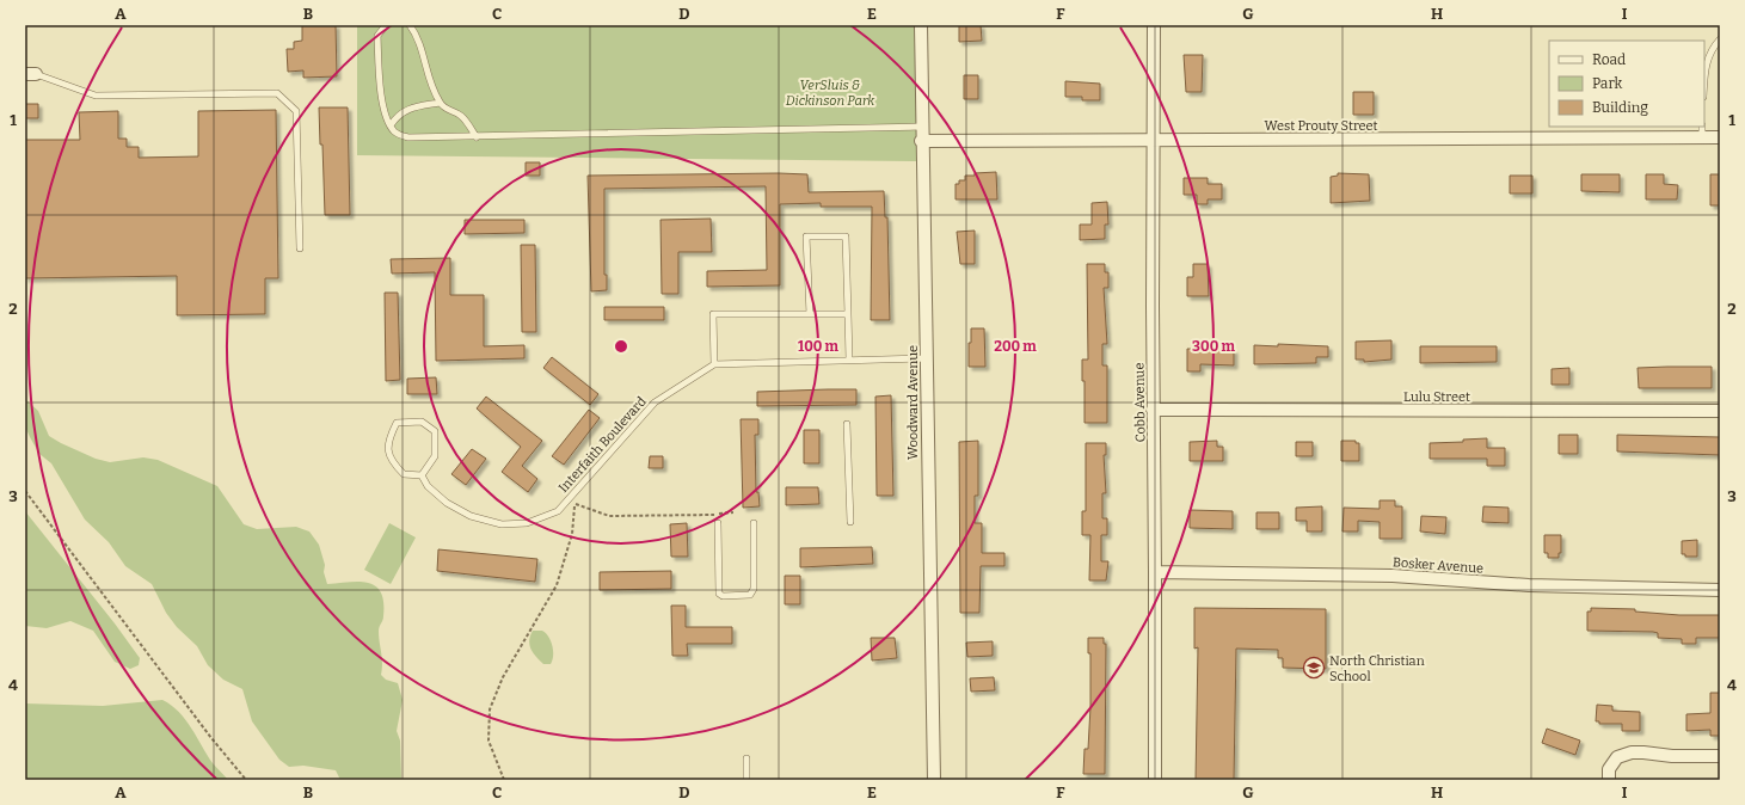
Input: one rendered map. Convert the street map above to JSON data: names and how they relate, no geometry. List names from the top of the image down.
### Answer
{
  "streets": {
    "street": [
      "West Prouty Street",
      "Lulu Street",
      "Woodward Avenue",
      "Cobb Avenue",
      "Bosker Avenue"
    ],
    "lane": ["Interfaith Boulevard"]
  },
  "crossings": [
    ["West Prouty Street", "Woodward Avenue"],
    ["West Prouty Street", "Cobb Avenue"],
    ["Lulu Street", "Cobb Avenue"],
    ["Woodward Avenue", "Interfaith Boulevard"],
    ["Cobb Avenue", "Bosker Avenue"]
  ],
  "parks": ["VerSluis & Dickinson Park"],
  "places": {
    "school or university": ["North Christian School"]
  },
  "legend": ["Road", "Park", "Building"],
  "grid": {
    "columns": [
      "A",
      "B",
      "C",
      "D",
      "E",
      "F",
      "G",
      "H",
      "I"
    ],
    "rows": [
      "1",
      "2",
      "3",
      "4"
    ]
  },
  "rings": ["100 m", "200 m", "300 m"]
}
